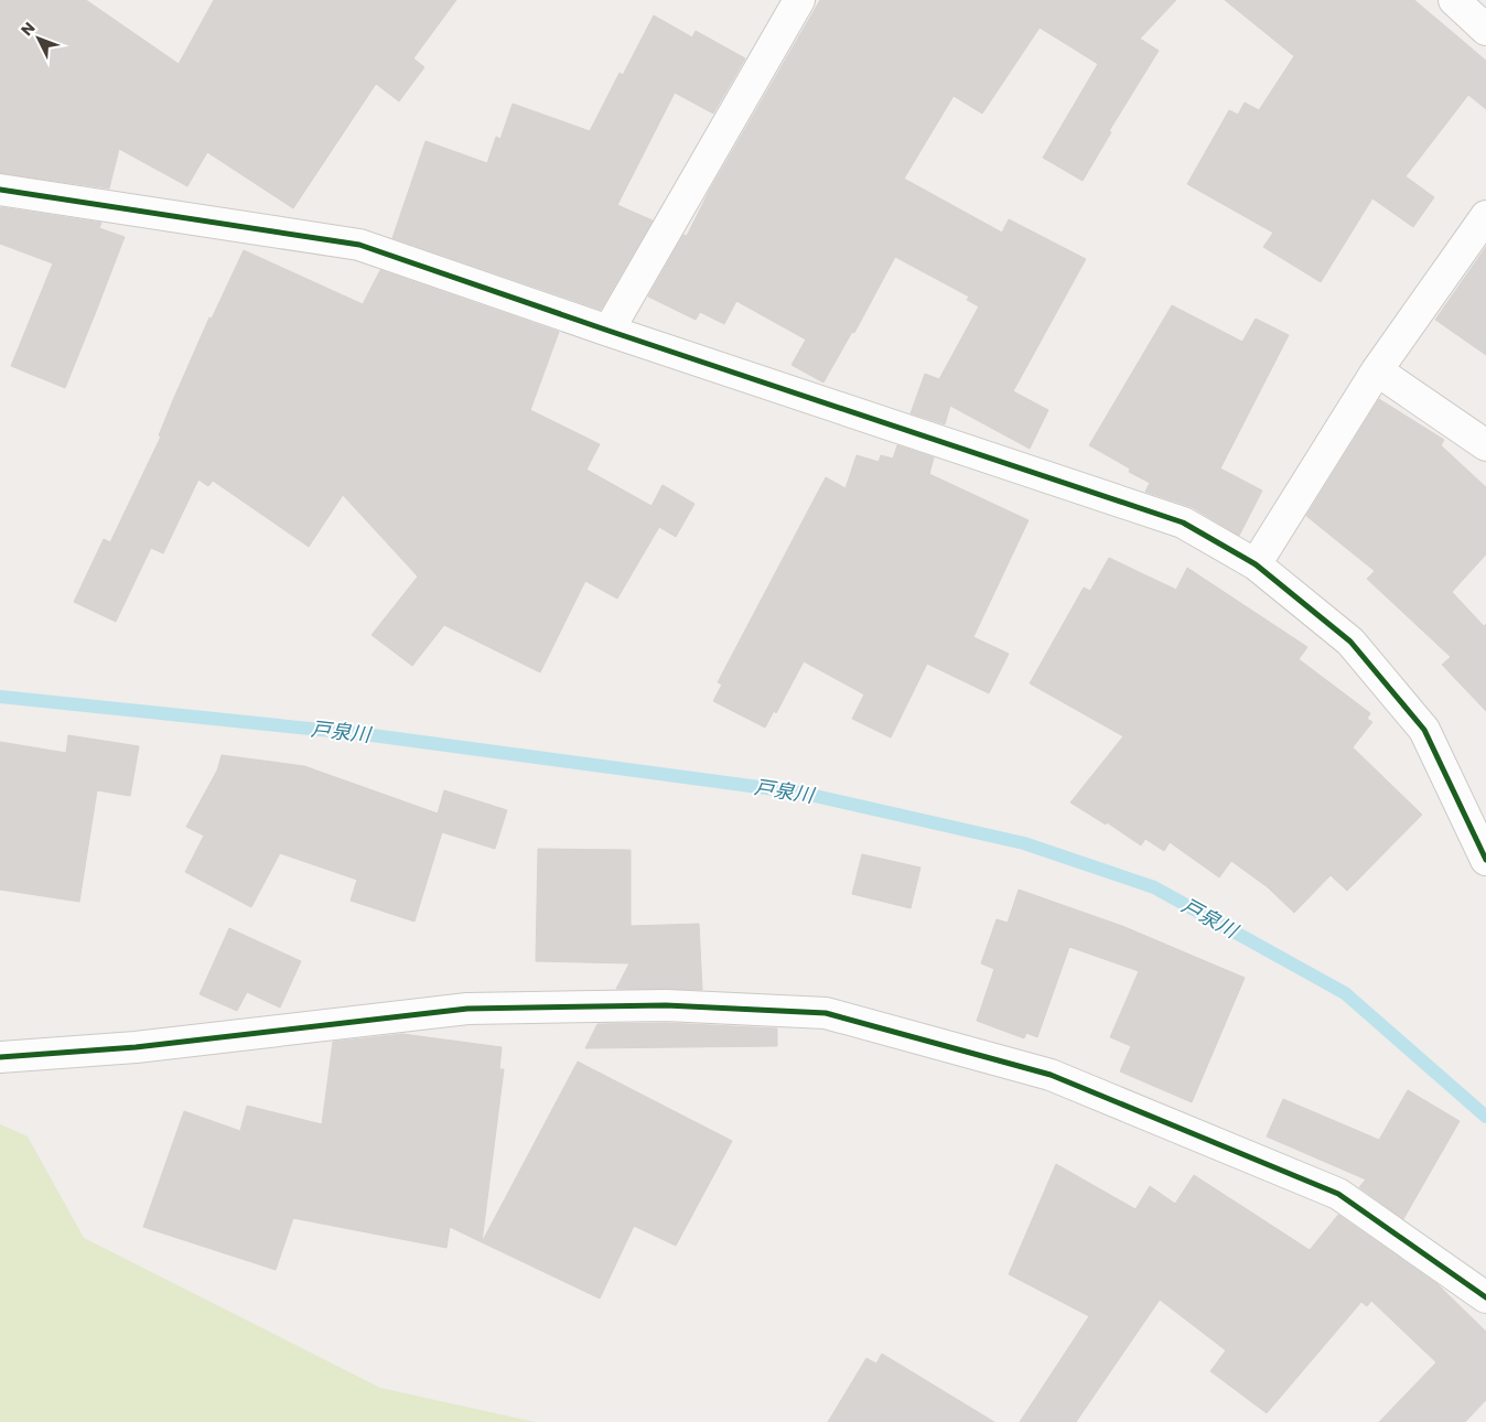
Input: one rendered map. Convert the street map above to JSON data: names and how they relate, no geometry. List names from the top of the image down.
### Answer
{
  "water": ["戸泉川"],
  "north": "top left"
}
